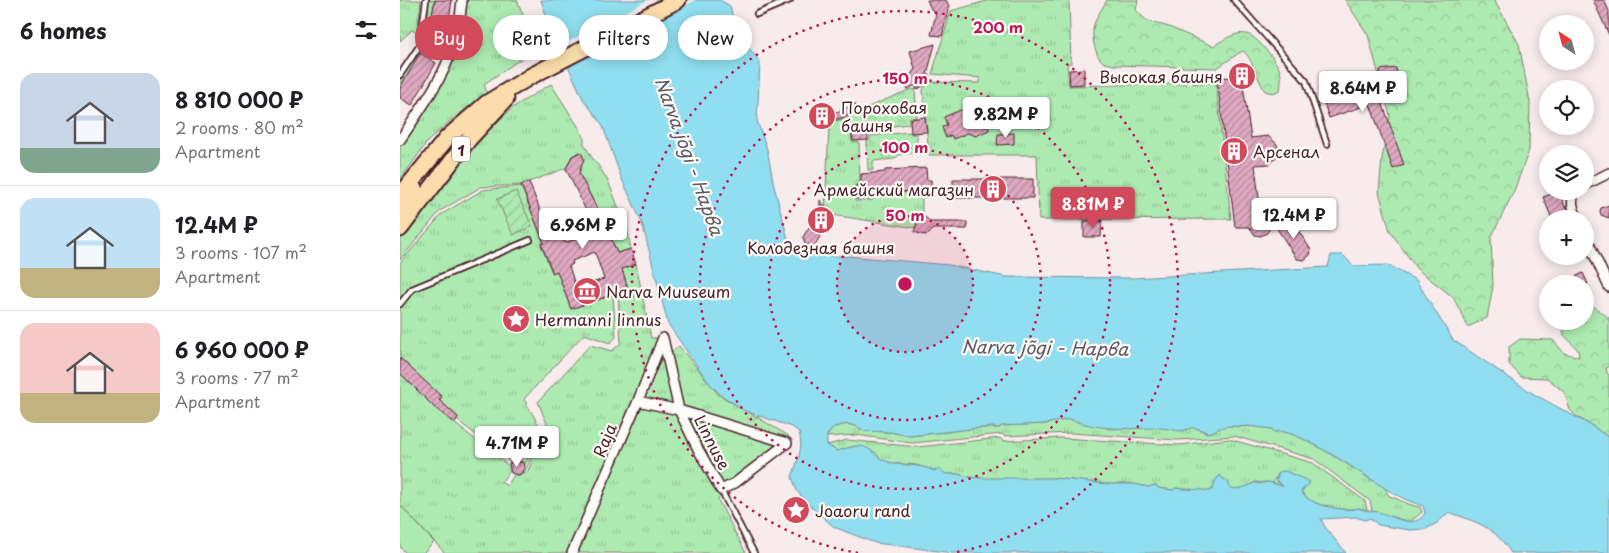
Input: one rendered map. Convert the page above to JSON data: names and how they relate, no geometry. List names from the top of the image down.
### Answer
{
  "streets": {
    "highway": ["1"],
    "street": ["Raja", "Linnuse"]
  },
  "crossings": [
    ["Raja", "Linnuse"]
  ],
  "water": ["Narva jõgi - Нарва"],
  "places": {
    "building": [
      "Высокая башня",
      "Пороховая башня",
      "Арсенал",
      "Армейский магазин",
      "Колодезная башня"
    ],
    "museum": ["Narva Muuseum"],
    "place": ["Hermanni linnus", "Joaoru rand"]
  },
  "north": "top left",
  "page": {
    "heading": "6 homes",
    "map_buttons": ["+", "−"],
    "chip": [
      "Buy",
      "Rent",
      "Filters",
      "New"
    ],
    "list": [
      {
        "name": "8 810 000 ₽",
        "note": "2 rooms · 80 m² · Apartment"
      },
      {
        "name": "12.4M ₽",
        "note": "3 rooms · 107 m² · Apartment"
      },
      {
        "name": "6 960 000 ₽",
        "note": "3 rooms · 77 m² · Apartment"
      }
    ],
    "price": [
      "8.64M ₽",
      "9.82M ₽",
      "8.81M ₽",
      "12.4M ₽",
      "6.96M ₽",
      "4.71M ₽"
    ]
  },
  "rings": [
    "200 m",
    "150 m",
    "100 m",
    "50 m"
  ]
}
